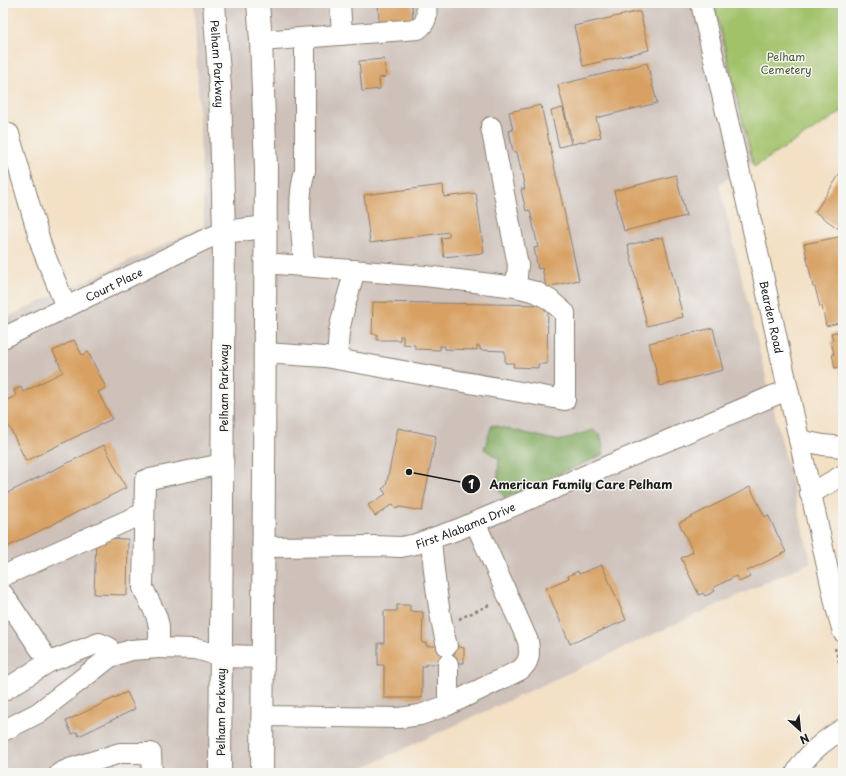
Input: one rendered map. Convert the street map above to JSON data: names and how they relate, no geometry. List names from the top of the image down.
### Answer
{
  "streets": {
    "main road": ["Pelham Parkway"],
    "street": ["Court Place", "Bearden Road", "First Alabama Drive"]
  },
  "crossings": [
    ["Pelham Parkway", "Court Place"],
    ["Bearden Road", "First Alabama Drive"]
  ],
  "parks": ["Pelham Cemetery"],
  "places": ["American Family Care Pelham"],
  "north": "bottom right"
}
